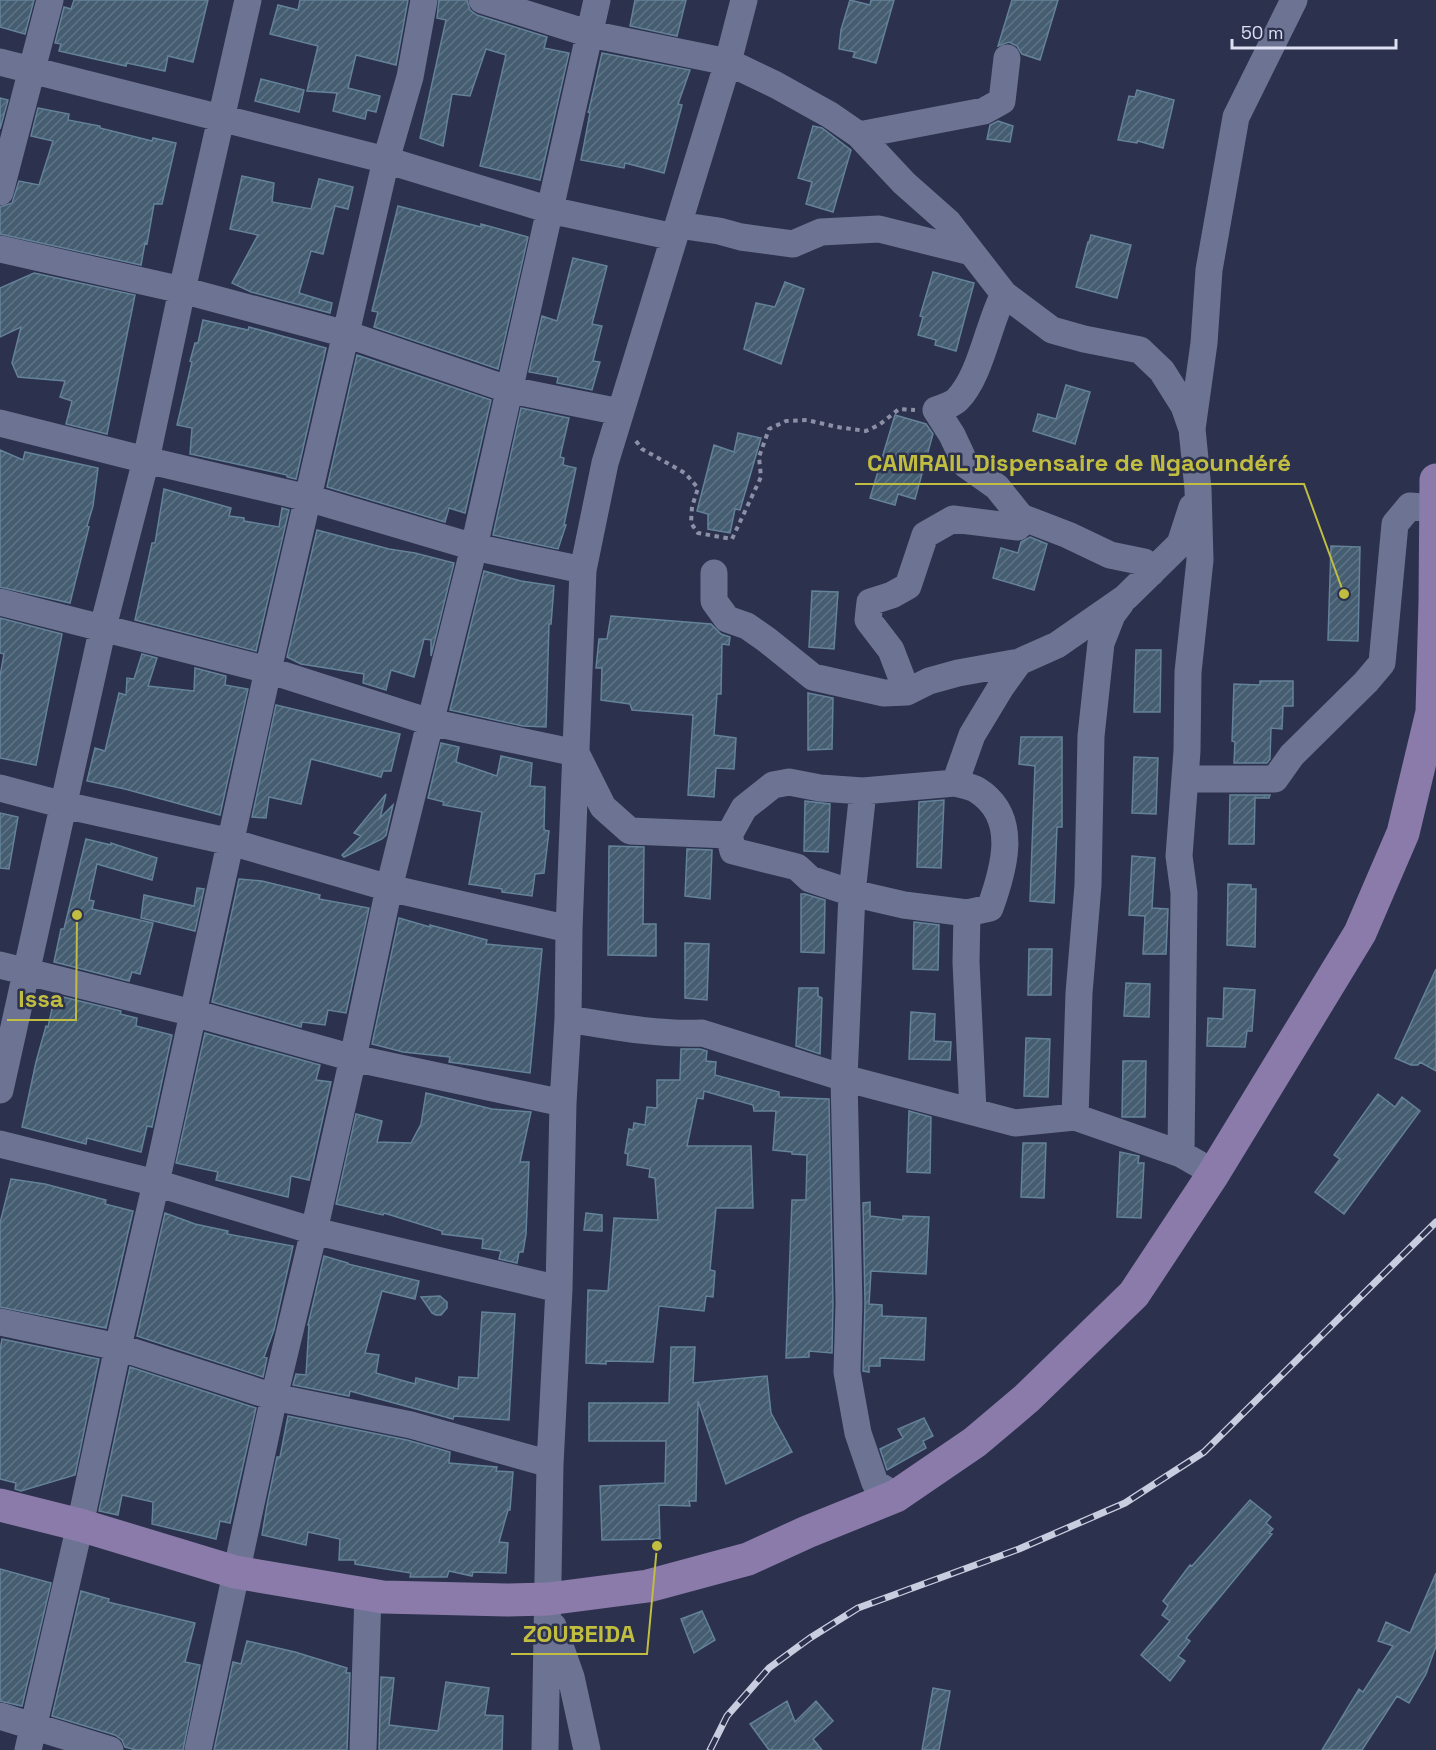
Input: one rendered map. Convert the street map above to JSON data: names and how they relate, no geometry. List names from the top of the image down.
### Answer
{
  "places": ["CAMRAIL Dispensaire de Ngaoundéré", "Issa", "ZOUBEIDA"],
  "scale_bar": "50 m"
}
